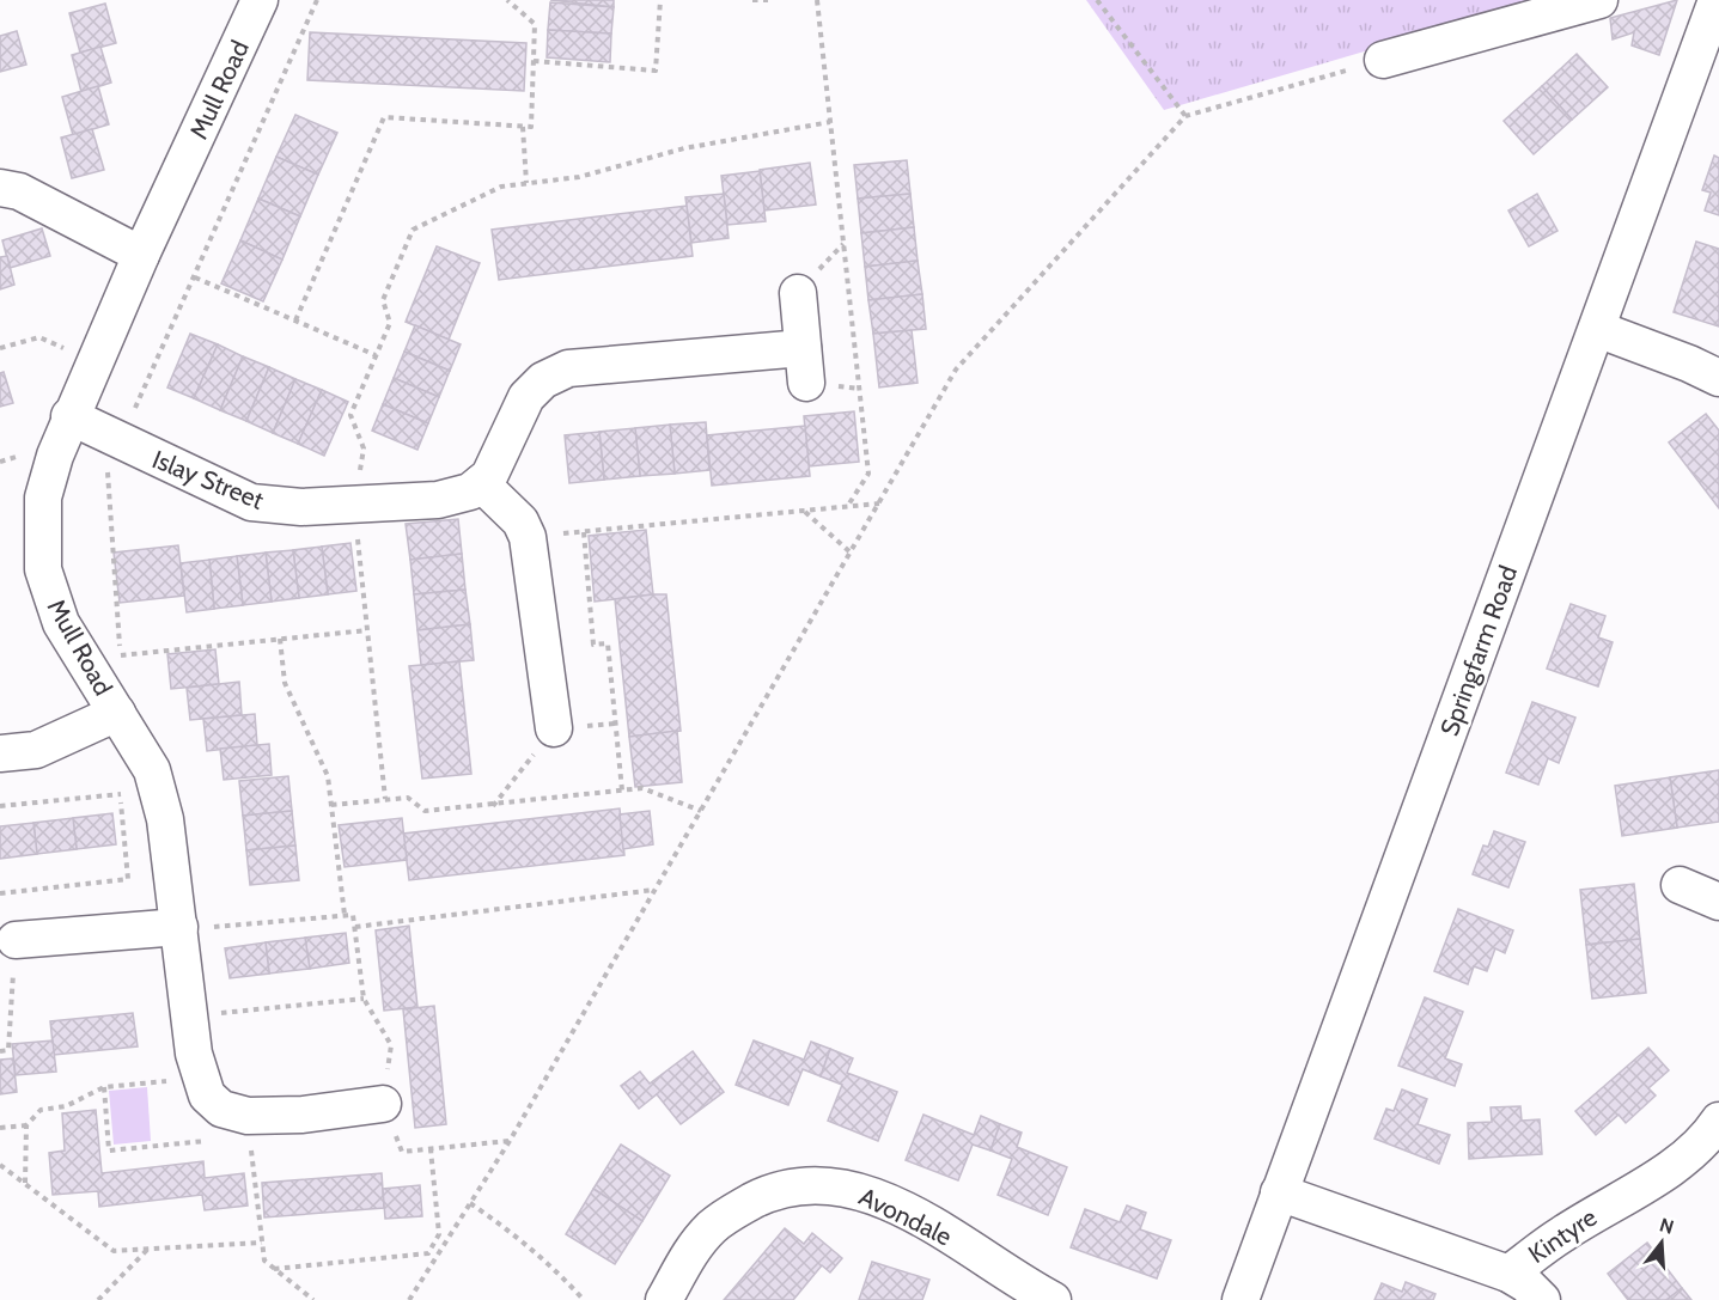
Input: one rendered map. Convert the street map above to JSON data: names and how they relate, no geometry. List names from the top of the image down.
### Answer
{
  "streets": {
    "street": [
      "Mull Road",
      "Islay Street",
      "Springfarm Road",
      "Avondale",
      "Kintyre"
    ]
  },
  "crossings": [
    ["Mull Road", "Islay Street"],
    ["Springfarm Road", "Kintyre"]
  ],
  "north": "top"
}
